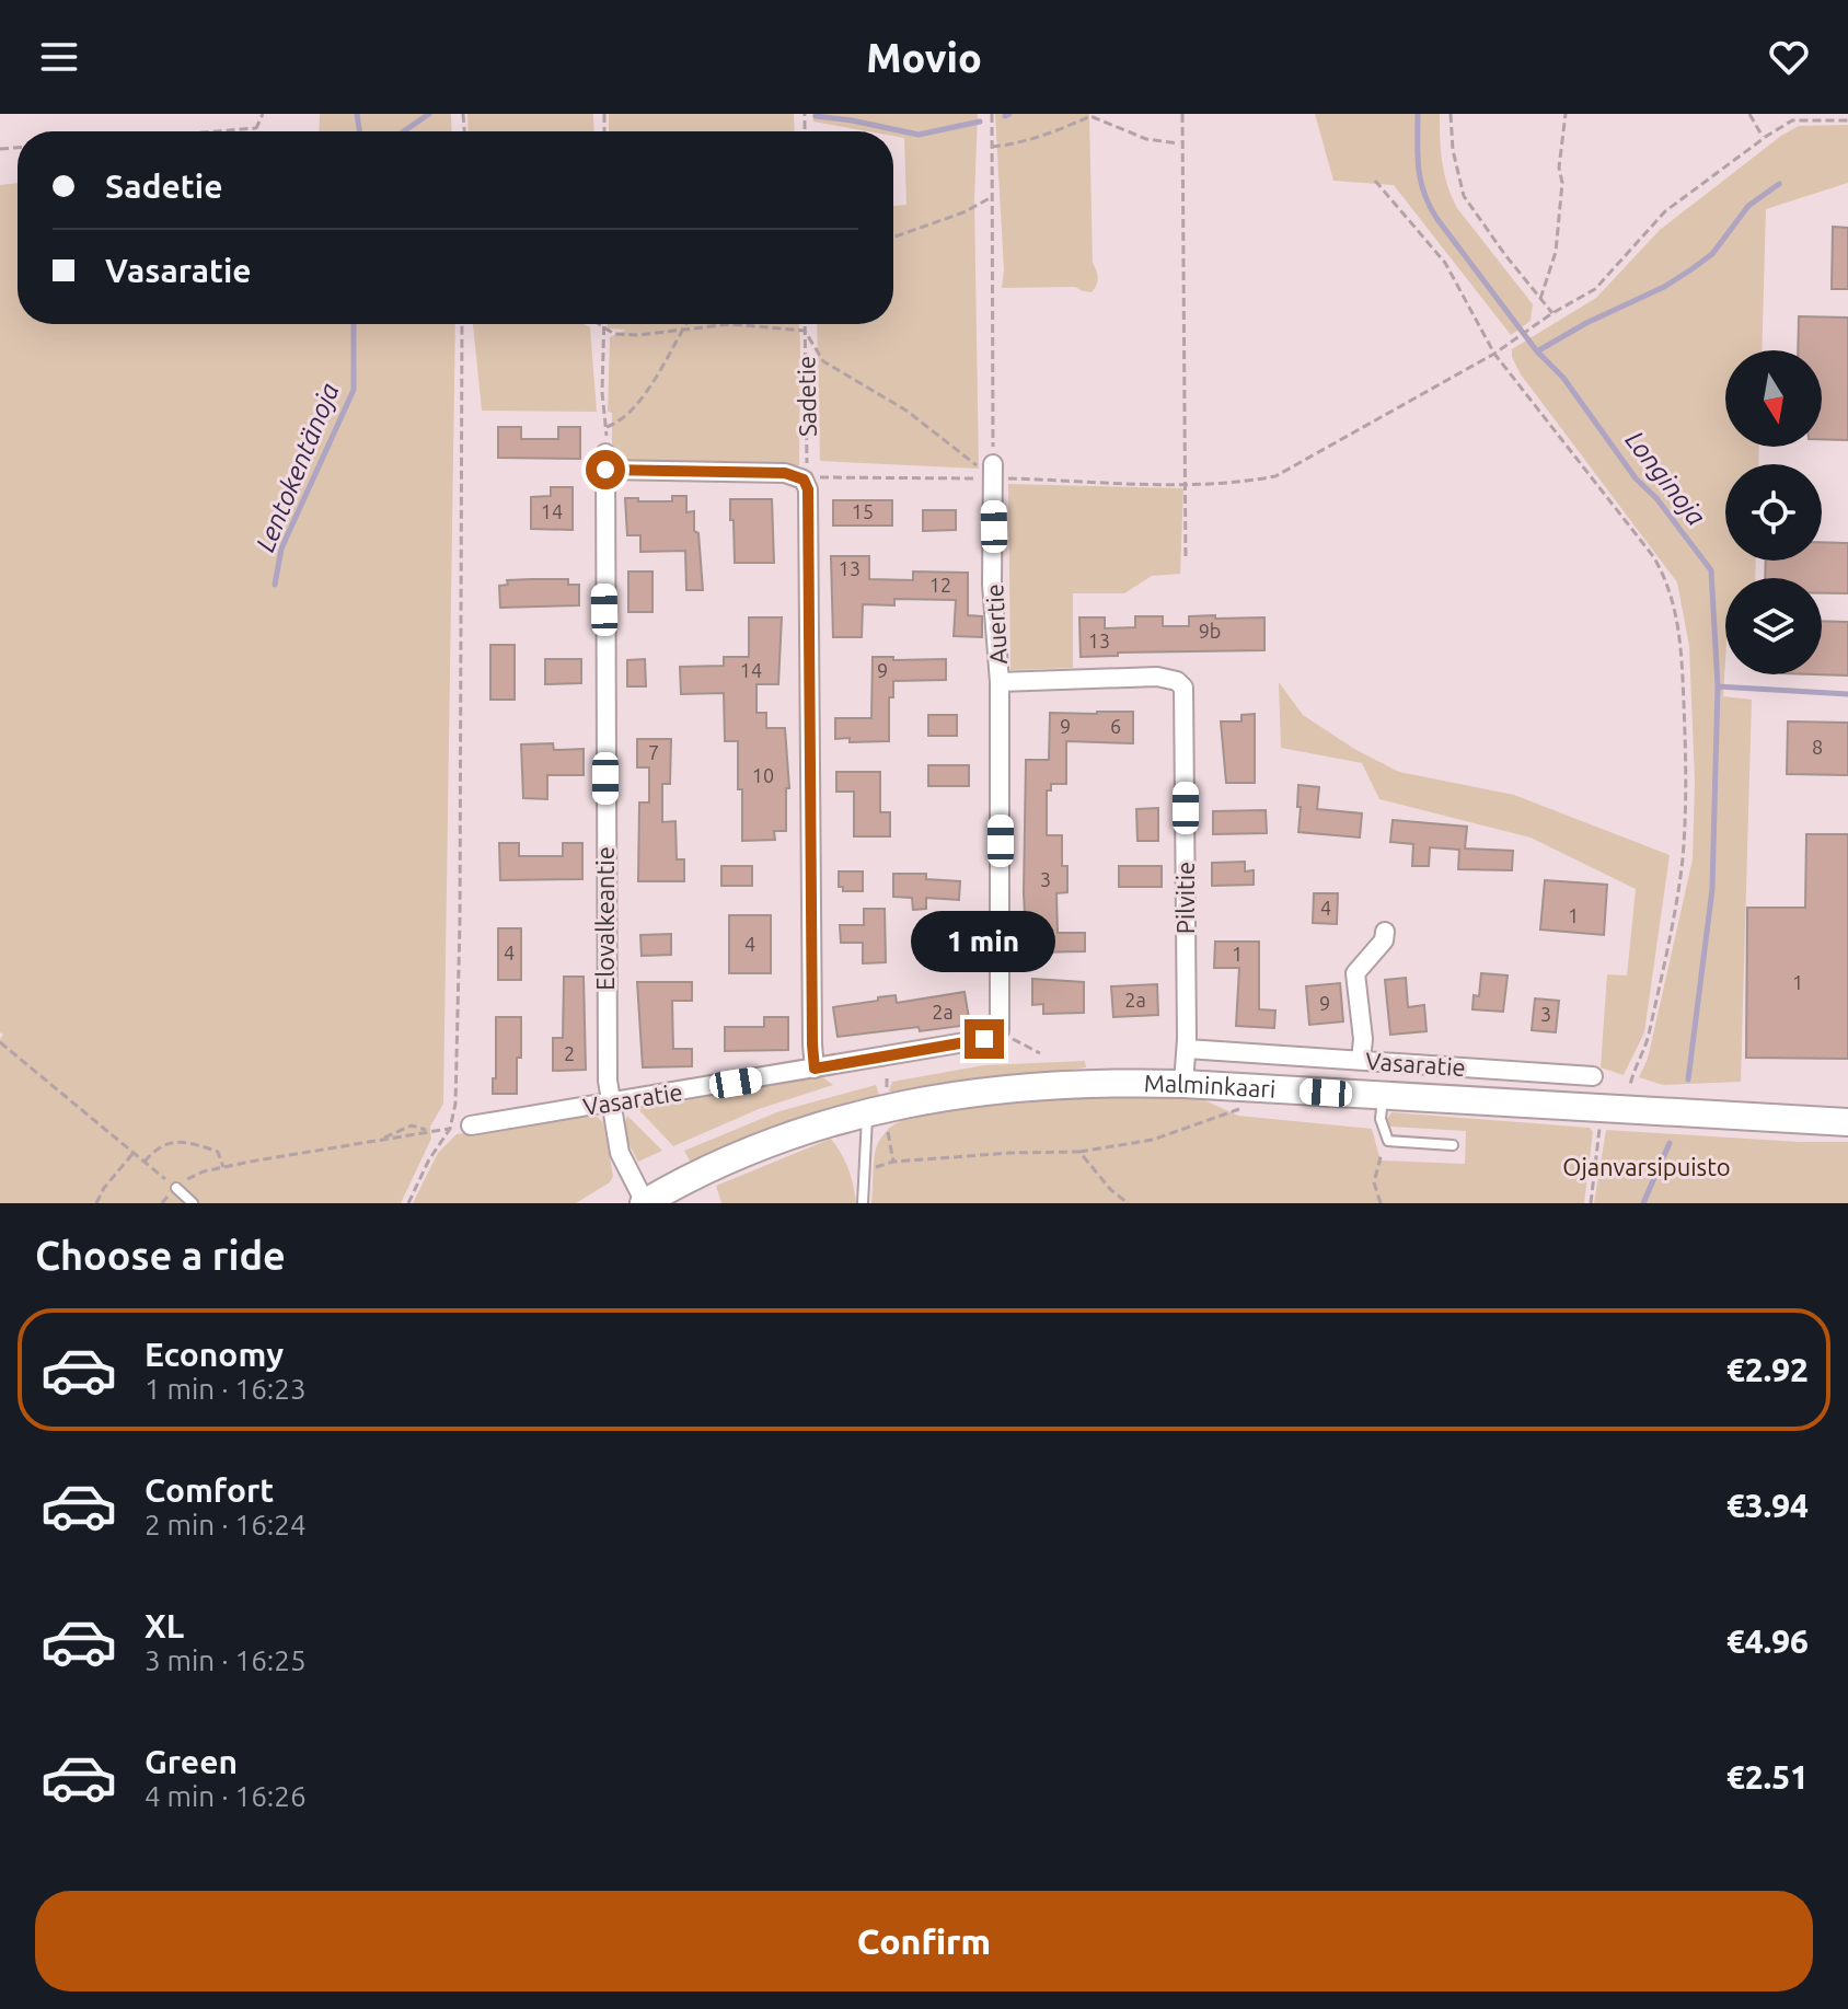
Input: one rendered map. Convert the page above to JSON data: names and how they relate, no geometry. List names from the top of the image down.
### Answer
{
  "streets": {
    "main road": ["Malminkaari"],
    "street": [
      "Auertie",
      "Pilvitie",
      "Elovalkeantie",
      "Vasaratie"
    ],
    "path": ["Sadetie"]
  },
  "crossings": [
    ["Auertie", "Pilvitie"],
    ["Auertie", "Vasaratie"],
    ["Pilvitie", "Vasaratie"],
    ["Pilvitie", "Malminkaari"],
    ["Elovalkeantie", "Vasaratie"],
    ["Elovalkeantie", "Malminkaari"]
  ],
  "water": ["Lentokentänoja", "Longinoja"],
  "parks": ["Ojanvarsipuisto"],
  "house_numbers": [
    "14",
    "15",
    "13",
    "12",
    "9b",
    "13",
    "14",
    "9",
    "9",
    "6",
    "8",
    "7",
    "10",
    "3",
    "4",
    "1",
    "4",
    "4",
    "1",
    "1",
    "2a",
    "9",
    "2a",
    "3",
    "2"
  ],
  "north": "bottom",
  "page": {
    "header": "Movio",
    "banner": ["Sadetie", "Vasaratie"],
    "bubble": "1 min",
    "heading": "Choose a ride",
    "list": [
      {
        "name": "Economy",
        "note": "1 min · 16:23",
        "value": "€2.92"
      },
      {
        "name": "Comfort",
        "note": "2 min · 16:24",
        "value": "€3.94"
      },
      {
        "name": "XL",
        "note": "3 min · 16:25",
        "value": "€4.96"
      },
      {
        "name": "Green",
        "note": "4 min · 16:26",
        "value": "€2.51"
      }
    ],
    "buttons": "Confirm"
  }
}
